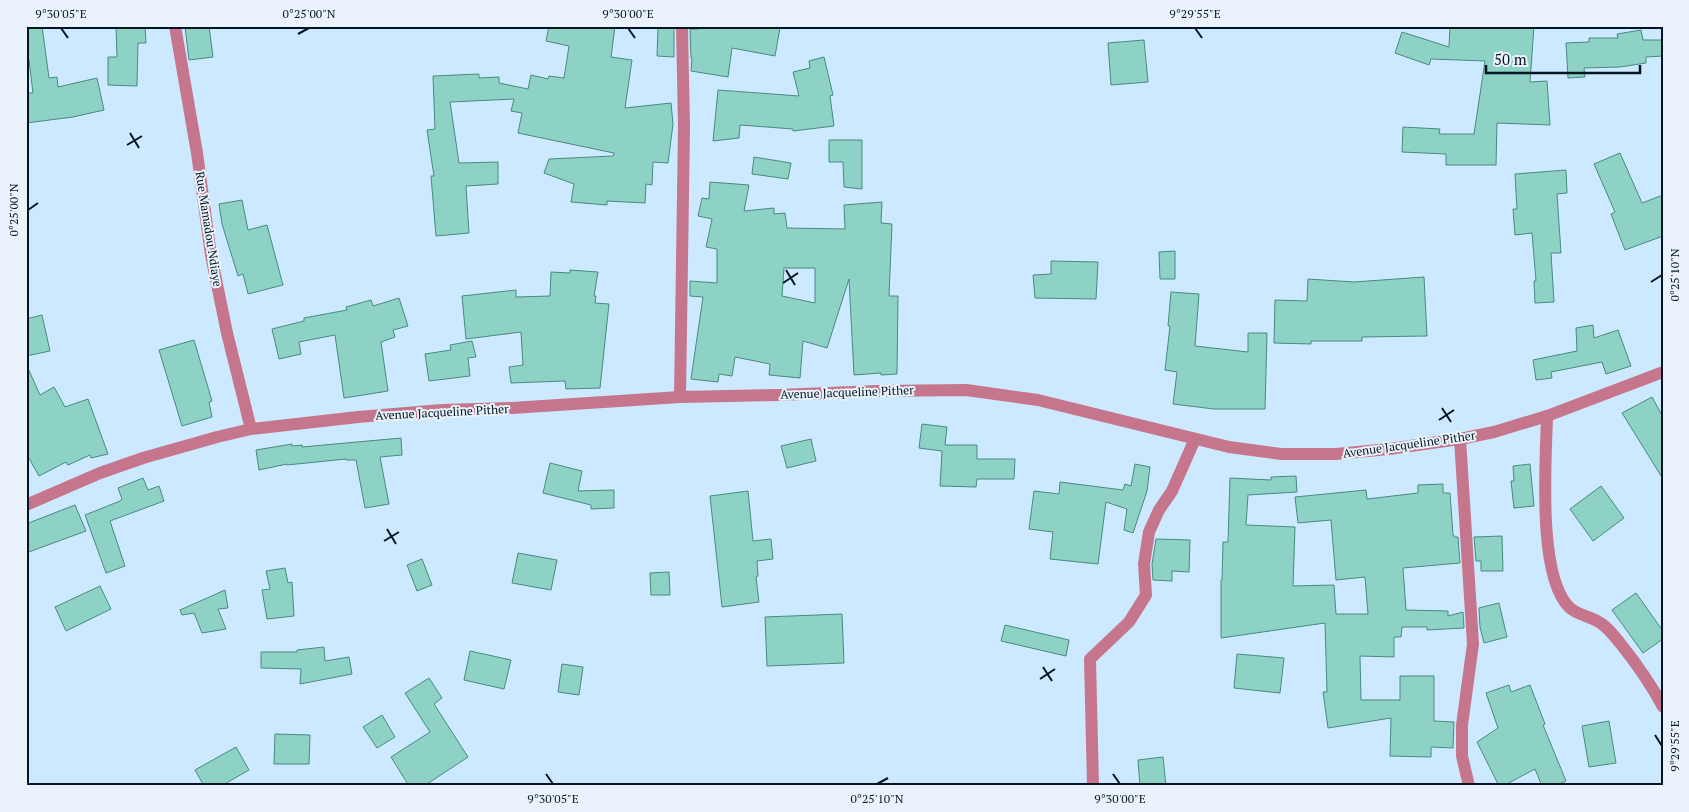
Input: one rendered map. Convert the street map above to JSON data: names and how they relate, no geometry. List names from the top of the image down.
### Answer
{
  "streets": {
    "street": ["Rue Mamadou Ndiaye", "Avenue Jacqueline Pither"]
  },
  "crossings": [
    ["Rue Mamadou Ndiaye", "Avenue Jacqueline Pither"]
  ],
  "scale_bar": "50 m",
  "coordinates": [
    "9°30'05\"E",
    "0°25'00\"N",
    "9°30'00\"E",
    "9°29'55\"E",
    "0°25'10\"N"
  ]
}
